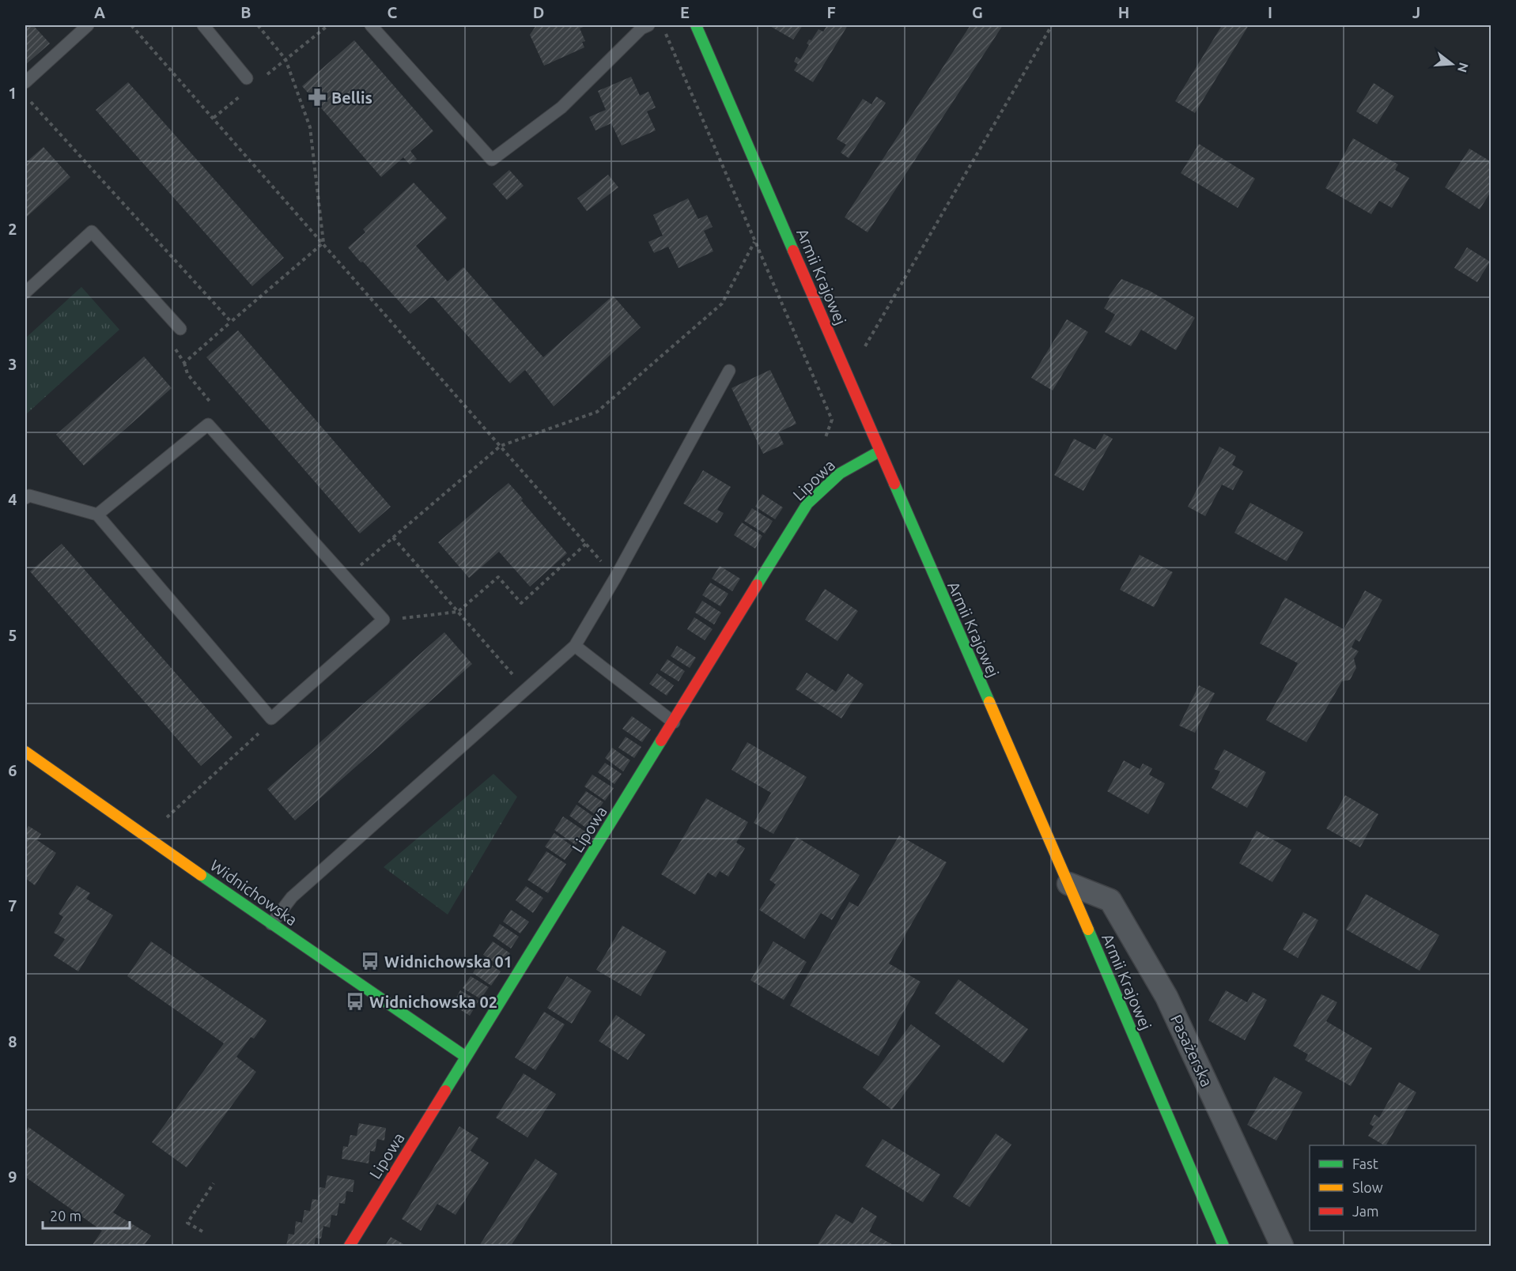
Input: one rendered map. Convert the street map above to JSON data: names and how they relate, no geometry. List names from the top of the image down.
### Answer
{
  "streets": {
    "street": [
      "Armii Krajowej",
      "Lipowa",
      "Widnichowska",
      "Pasażerska"
    ]
  },
  "crossings": [
    ["Armii Krajowej", "Lipowa"],
    ["Armii Krajowej", "Pasażerska"],
    ["Lipowa", "Widnichowska"]
  ],
  "places": {
    "pharmacy": ["Bellis"],
    "bus stop": ["Widnichowska 01", "Widnichowska 02"]
  },
  "legend": ["Fast", "Slow", "Jam"],
  "scale_bar": "20 m",
  "north": "right",
  "grid": {
    "columns": [
      "A",
      "B",
      "C",
      "D",
      "E",
      "F",
      "G",
      "H",
      "I",
      "J"
    ],
    "rows": [
      "1",
      "2",
      "3",
      "4",
      "5",
      "6",
      "7",
      "8",
      "9"
    ]
  }
}
